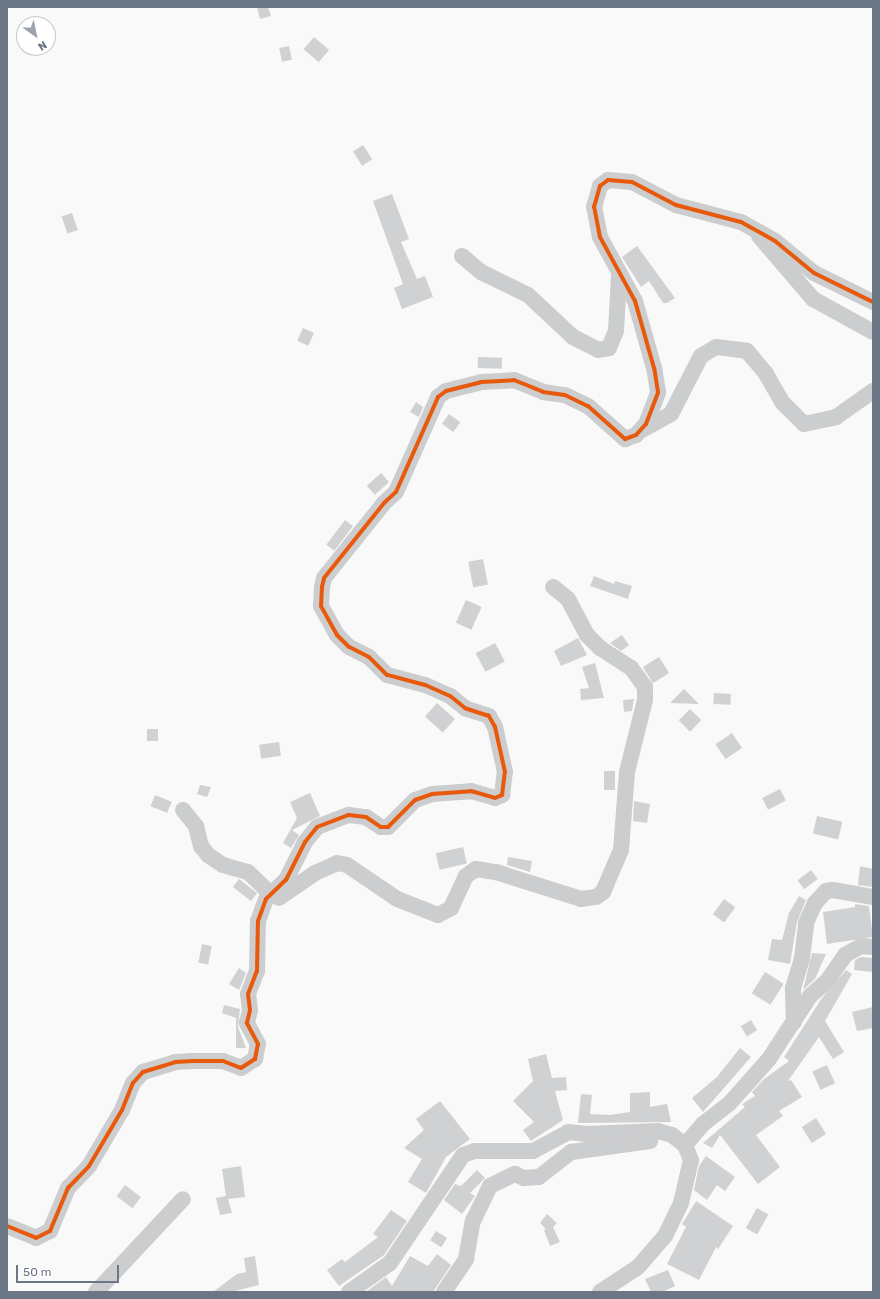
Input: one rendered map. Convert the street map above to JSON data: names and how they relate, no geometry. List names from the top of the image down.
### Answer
{
  "scale_bar": "50 m",
  "north": "bottom right"
}
